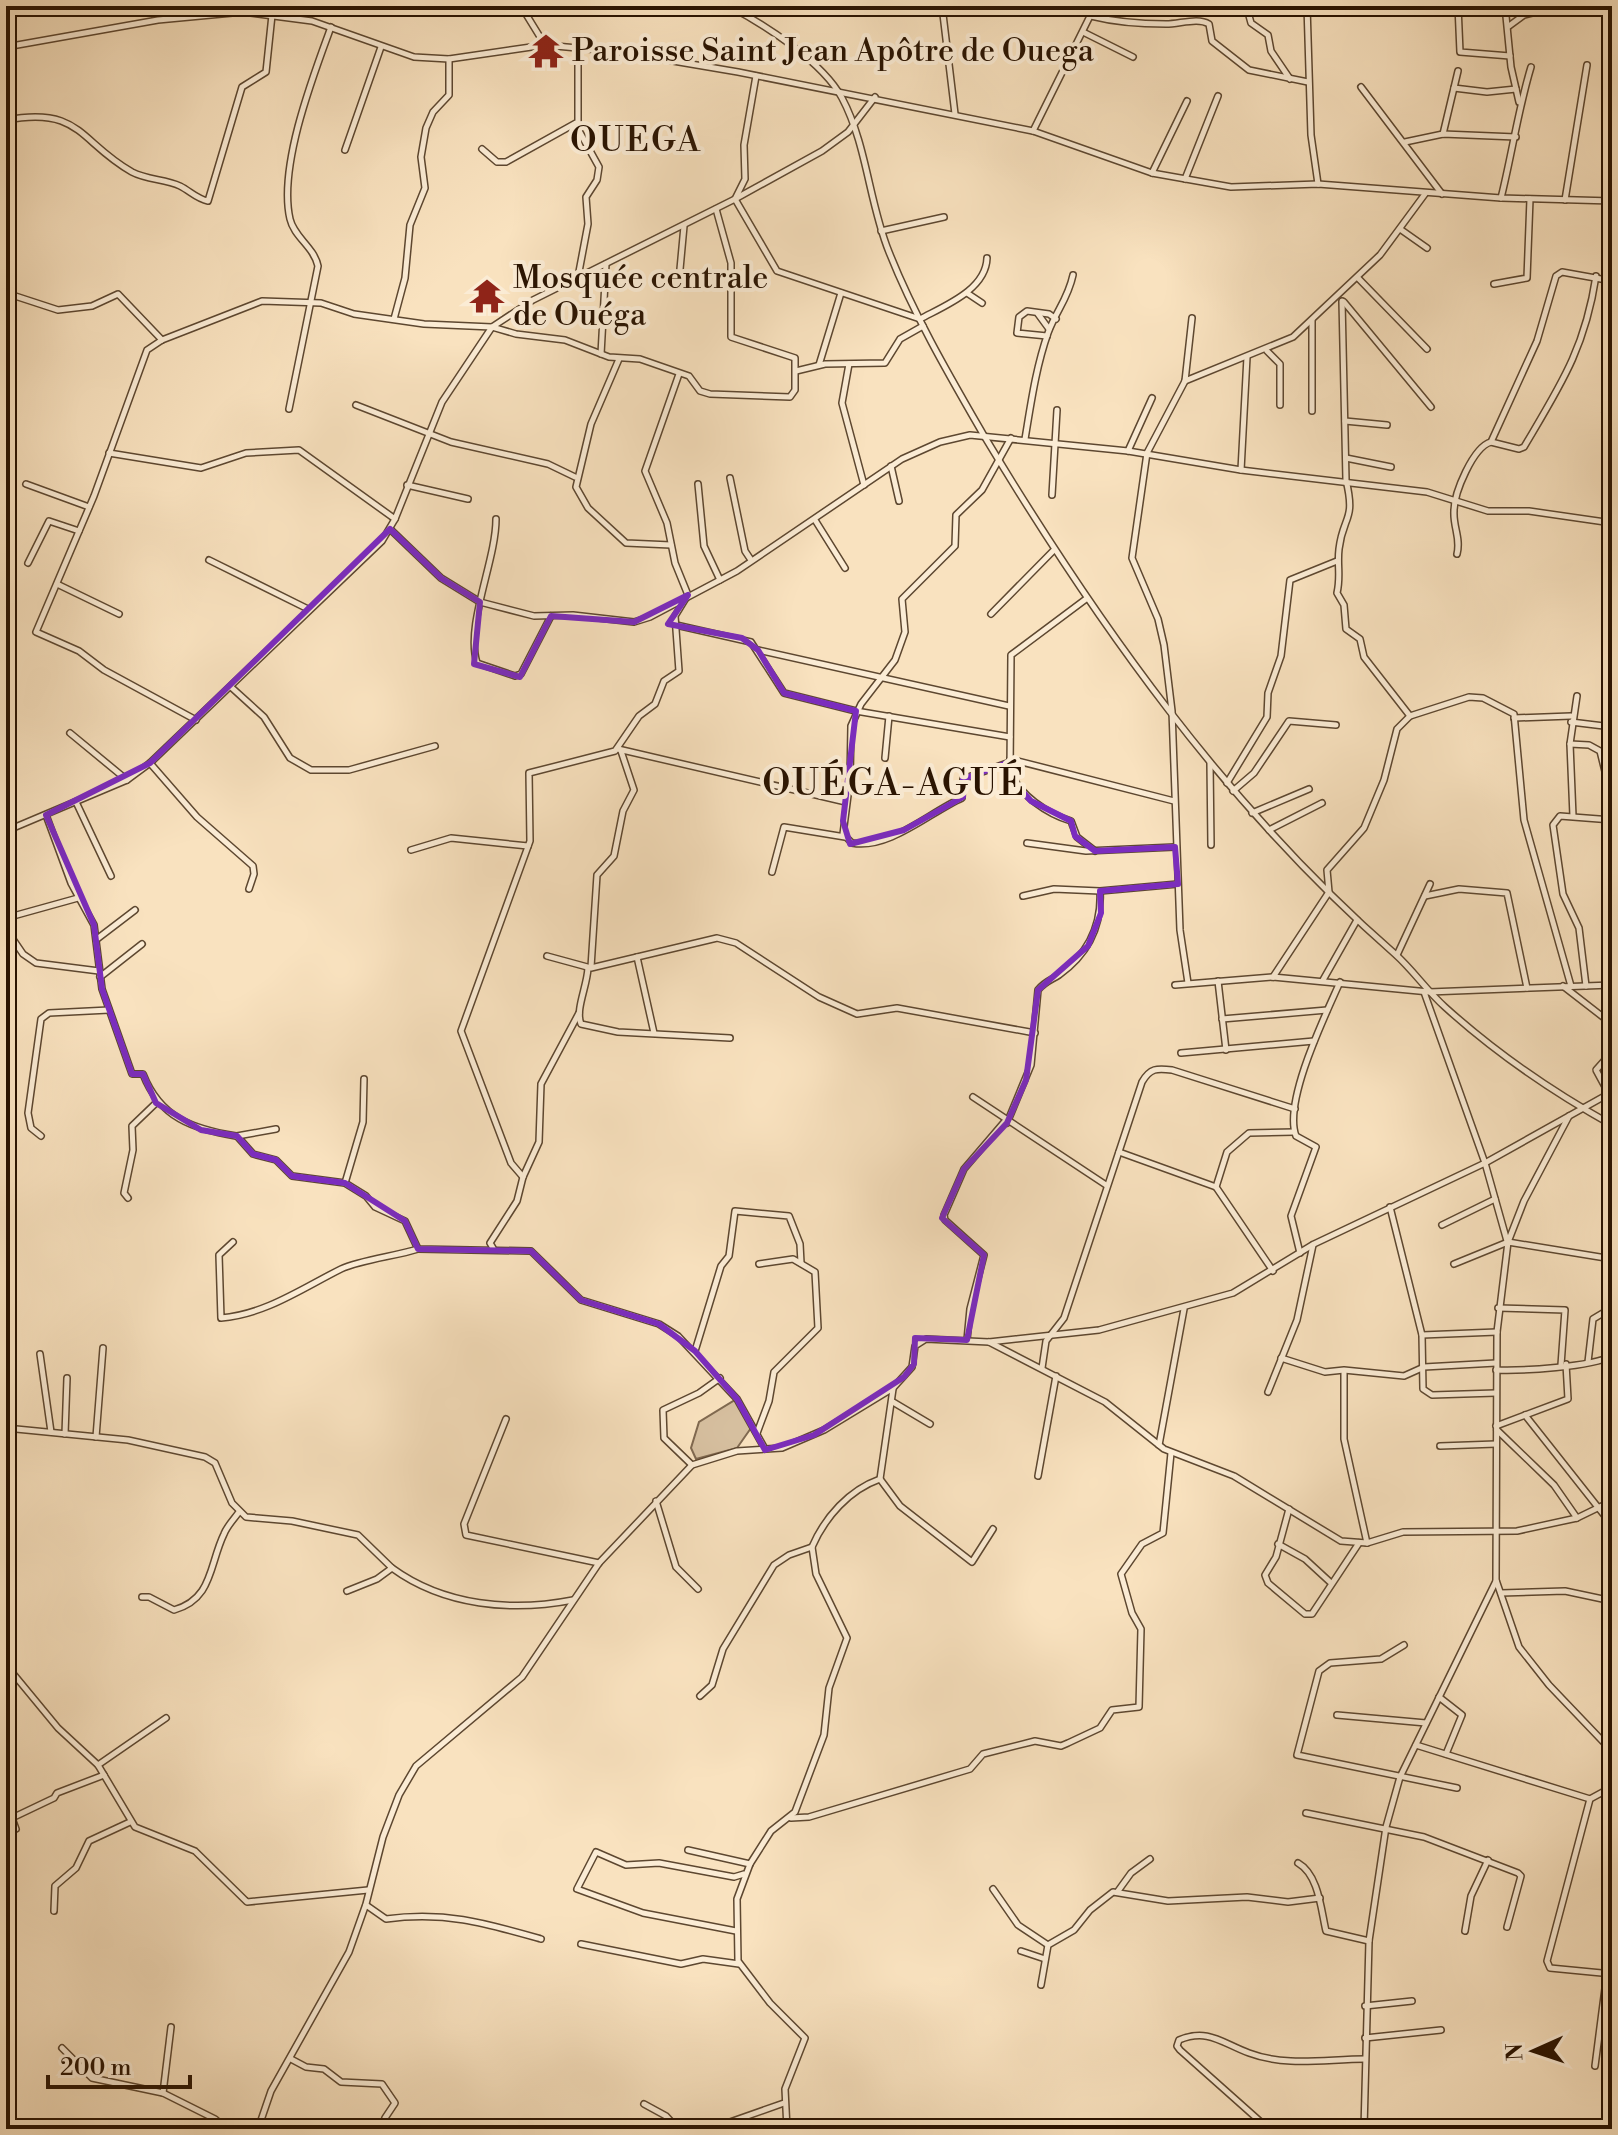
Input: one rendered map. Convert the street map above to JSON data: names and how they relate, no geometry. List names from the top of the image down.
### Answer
{
  "districts": ["OUEGA", "OUÉGA-AGUÉ"],
  "places": {
    "temple": ["Paroisse Saint Jean Apôtre de Ouega", "Mosquée centrale de Ouéga"]
  },
  "scale_bar": "200 m",
  "north": "left"
}
